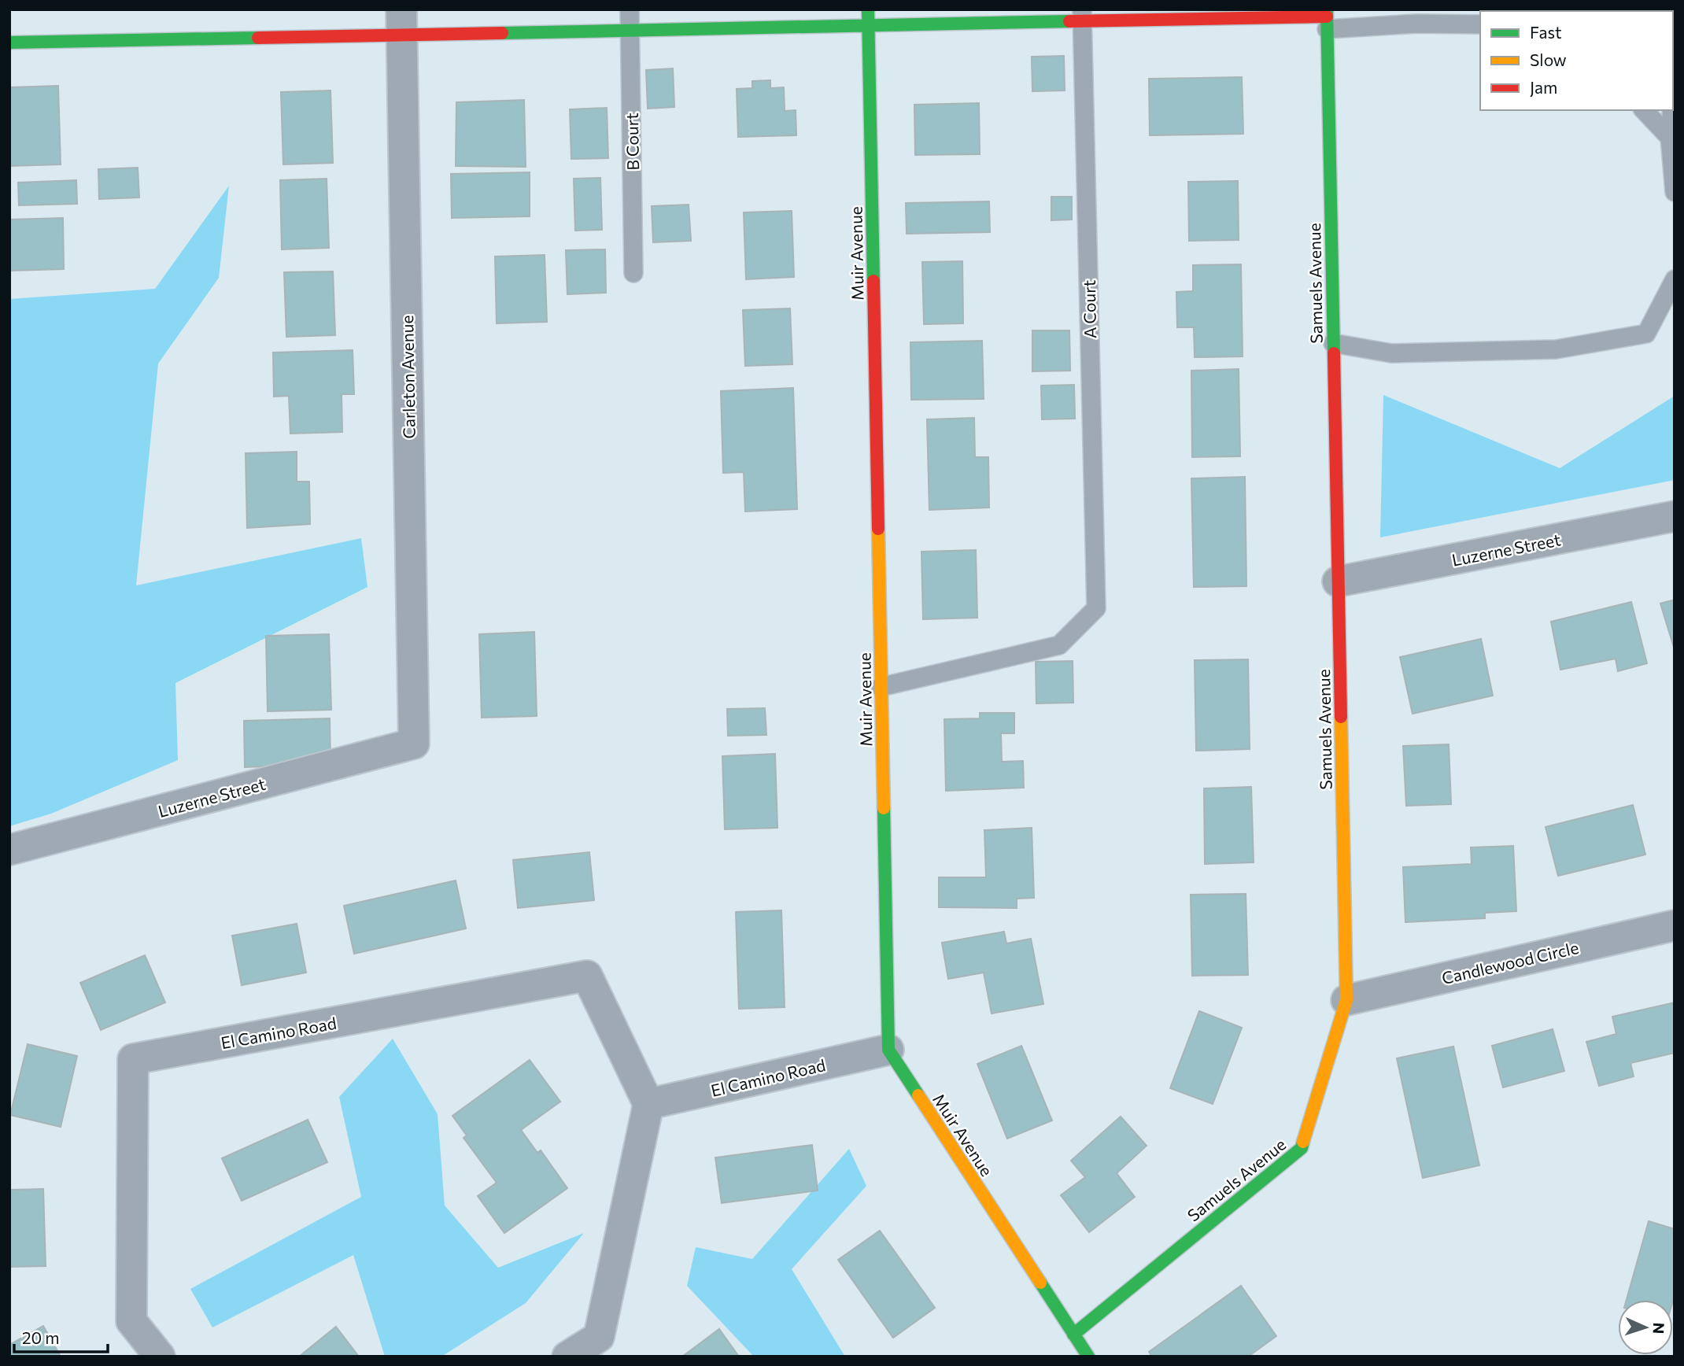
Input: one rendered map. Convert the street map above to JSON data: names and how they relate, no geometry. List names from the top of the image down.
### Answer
{
  "streets": {
    "street": [
      "Muir Avenue",
      "Samuels Avenue",
      "Carleton Avenue",
      "Luzerne Street",
      "Candlewood Circle",
      "El Camino Road"
    ],
    "lane": ["B Court", "A Court"]
  },
  "crossings": [
    ["Muir Avenue", "Samuels Avenue"],
    ["Muir Avenue", "A Court"],
    ["Muir Avenue", "El Camino Road"],
    ["Samuels Avenue", "Luzerne Street"],
    ["Samuels Avenue", "Candlewood Circle"],
    ["Carleton Avenue", "Luzerne Street"]
  ],
  "legend": ["Fast", "Slow", "Jam"],
  "scale_bar": "20 m",
  "north": "right"
}
